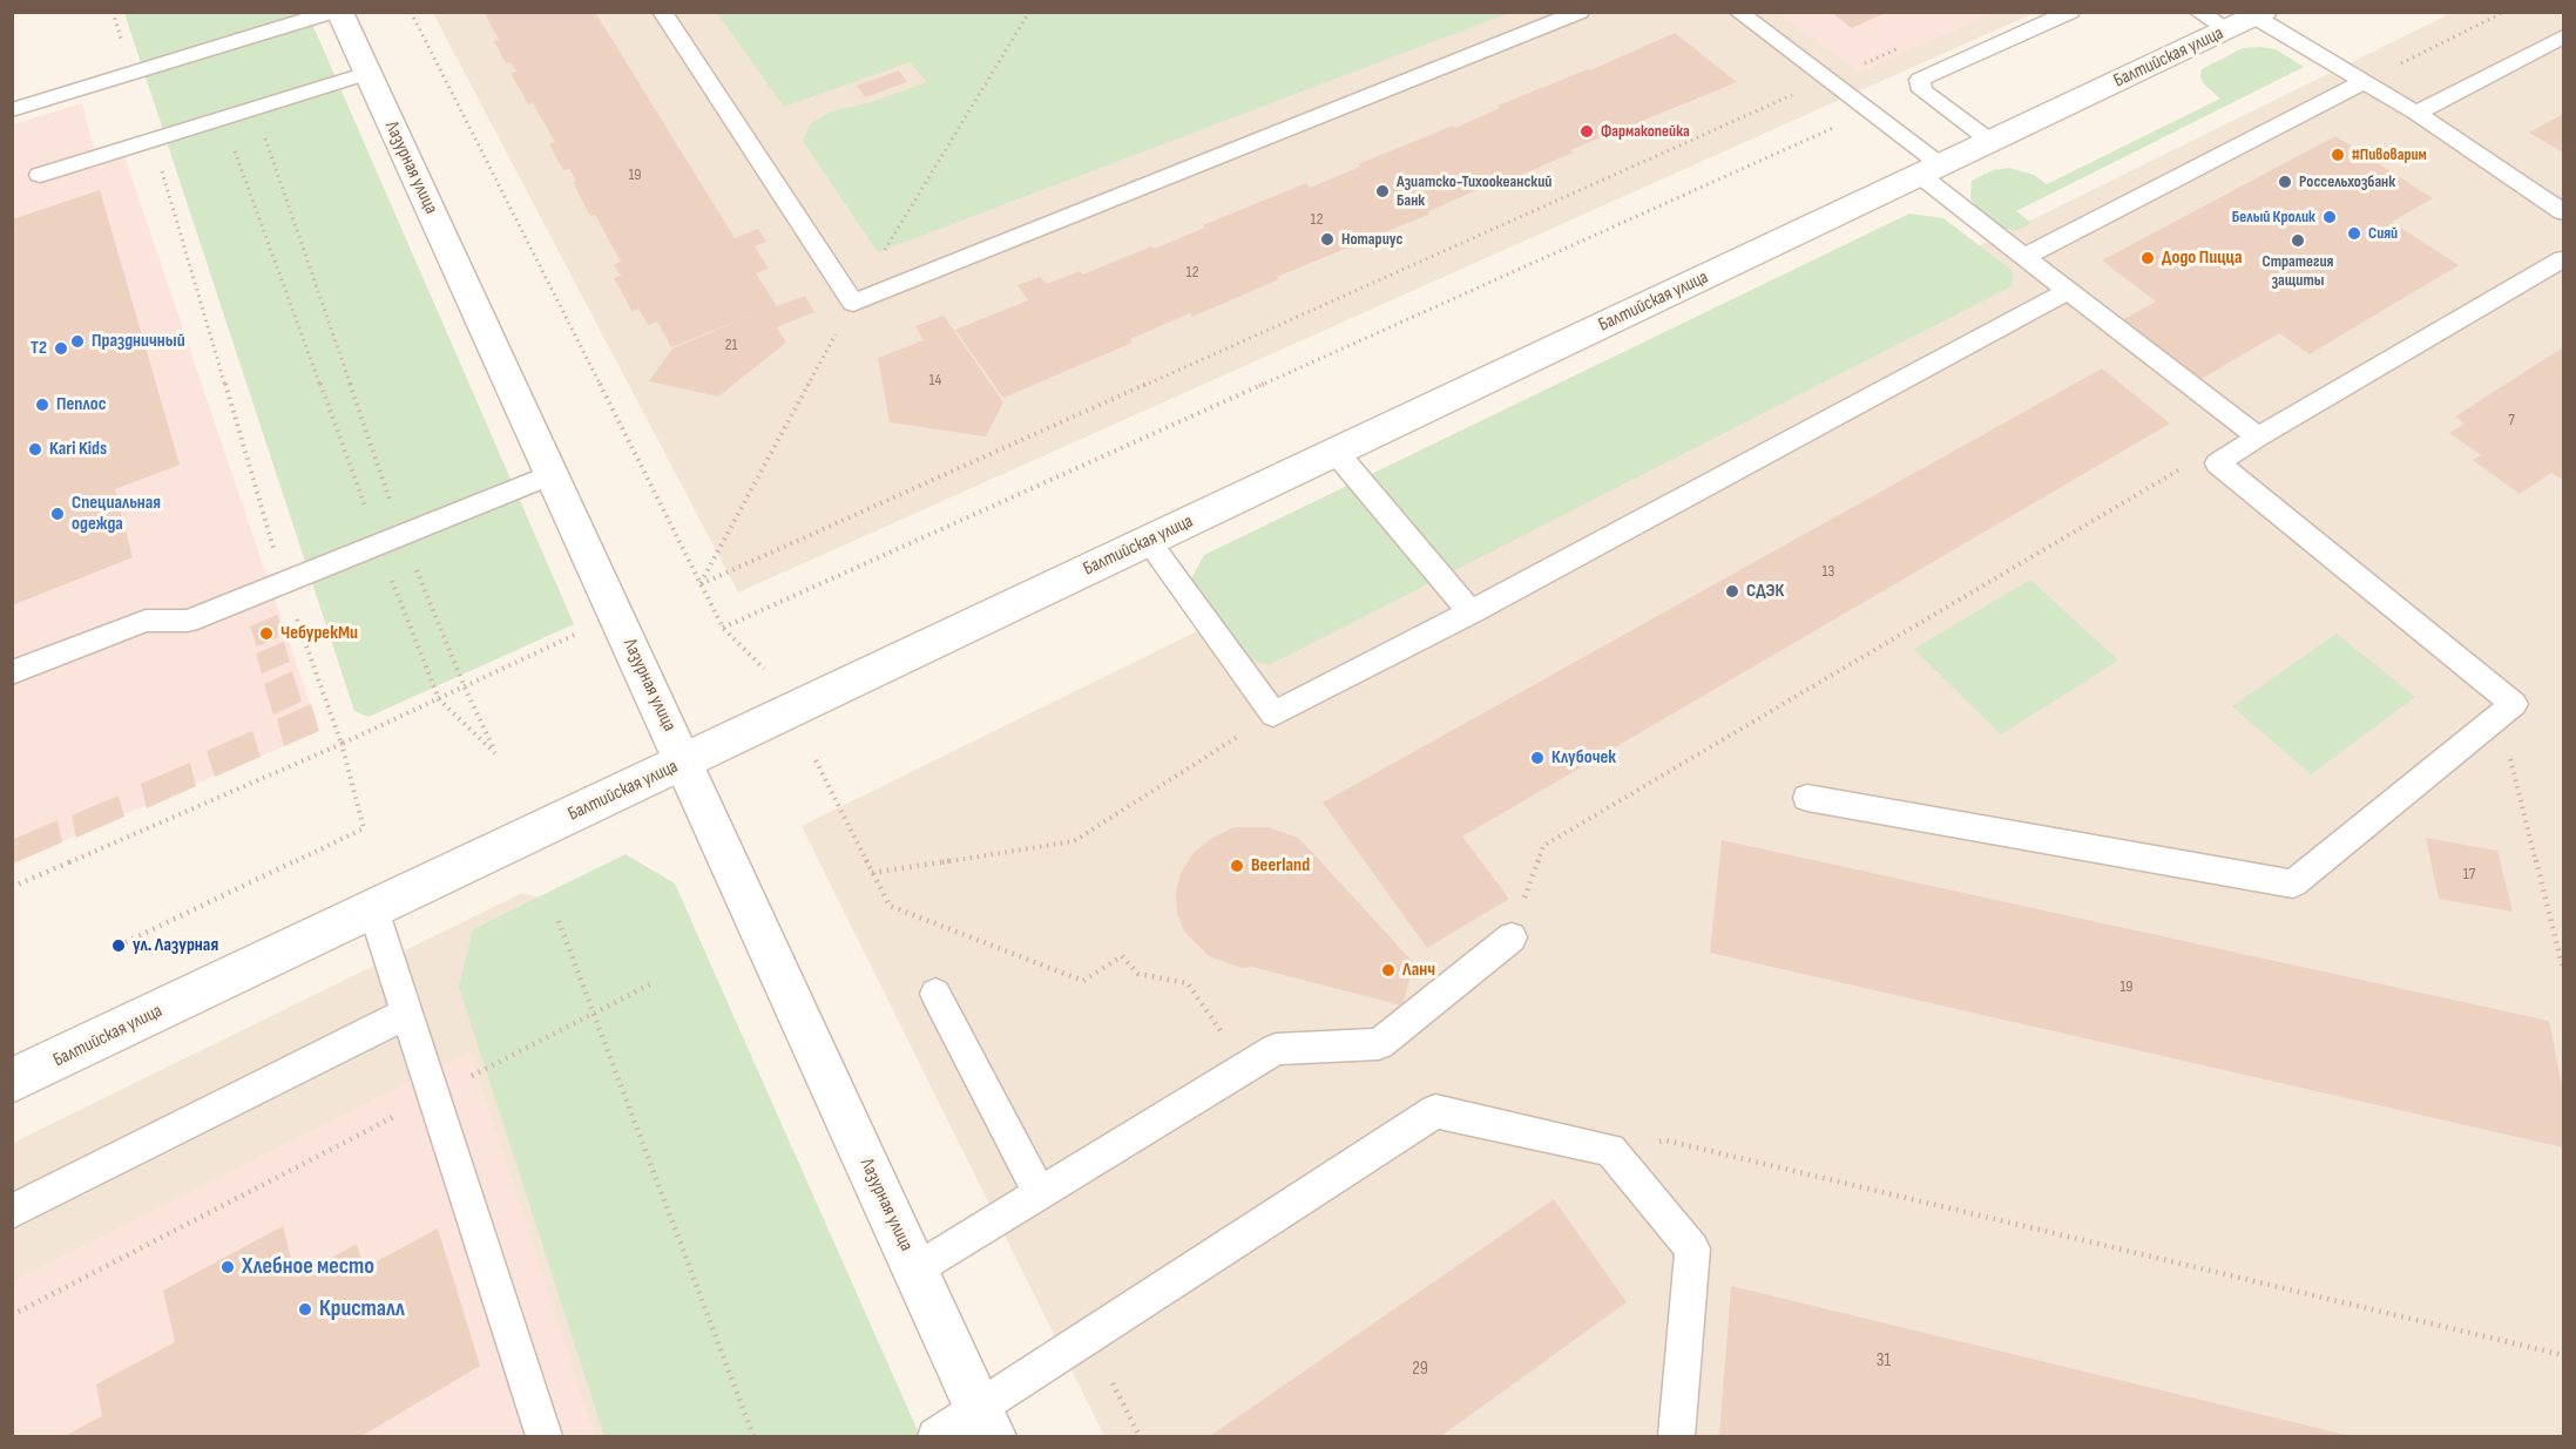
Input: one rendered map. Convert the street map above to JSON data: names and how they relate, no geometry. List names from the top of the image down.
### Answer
{
  "streets": {
    "main road": ["Балтийская улица", "Лазурная улица"]
  },
  "crossings": [
    ["Балтийская улица", "Лазурная улица"]
  ],
  "places": [
    "Фармакопейка",
    "#Пивоварим",
    "Россельхозбанк",
    "Азиатско-Тихоокеанский Банк",
    "Белый Кролик",
    "Сияй",
    "Нотариус",
    "Стратегия защиты",
    "Додо Пицца",
    "Праздничный",
    "Т2",
    "Пеплос",
    "Kari Kids",
    "Специальная одежда",
    "СДЭК",
    "ЧебурекМи",
    "Клубочек",
    "Beerland",
    "ул. Лазурная",
    "Ланч",
    "Хлебное место",
    "Кристалл"
  ],
  "house_numbers": [
    "19",
    "12",
    "12",
    "21",
    "14",
    "7",
    "13",
    "17",
    "19",
    "31",
    "29"
  ]
}
